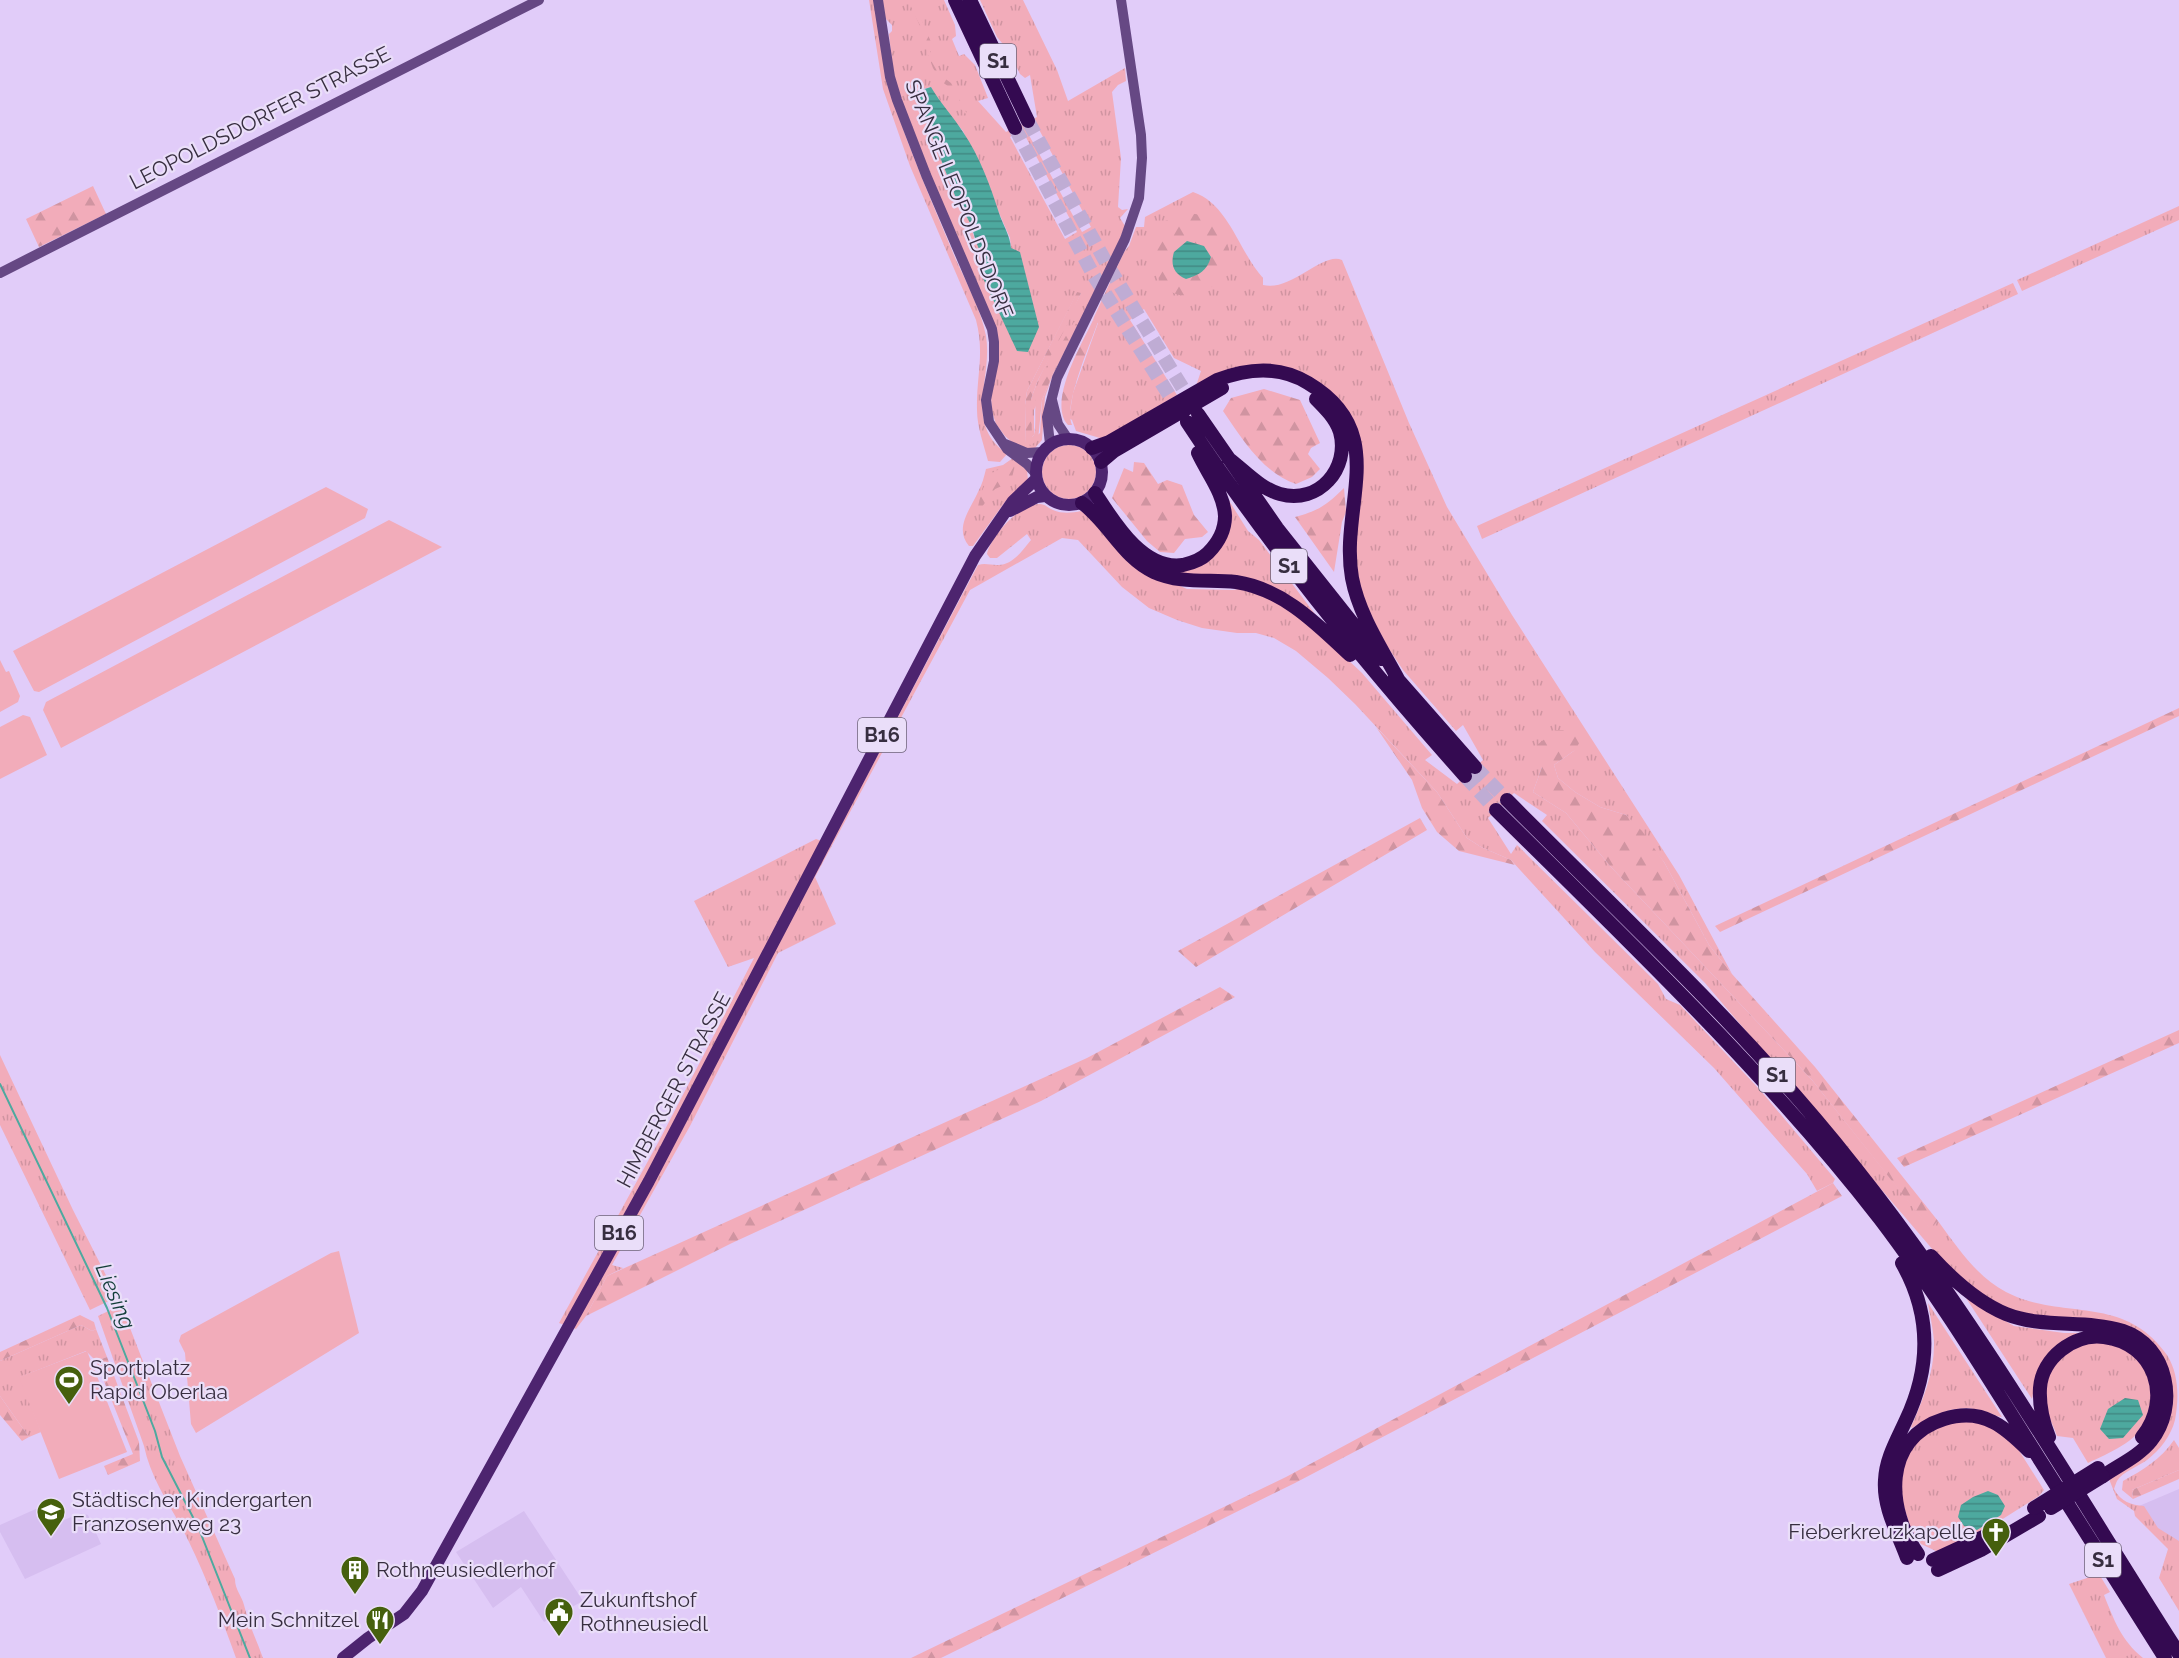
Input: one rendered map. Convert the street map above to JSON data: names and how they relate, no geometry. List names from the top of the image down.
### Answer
{
  "streets": {
    "highway": ["S1"],
    "main road": [
      "LEOPOLDSDORFER STRASSE",
      "SPANGE LEOPOLDSDORF",
      "B16",
      "HIMBERGER STRASSE"
    ]
  },
  "crossings": [
    ["SPANGE LEOPOLDSDORF", "HIMBERGER STRASSE"]
  ],
  "water": ["Liesing"],
  "places": {
    "sports": ["Sportplatz Rapid Oberlaa"],
    "school or university": ["Städtischer Kindergarten Franzosenweg 23"],
    "church": ["Fieberkreuzkapelle"],
    "building": ["Rothneusiedlerhof"],
    "public building": ["Zukunftshof Rothneusiedl"],
    "restaurant": ["Mein Schnitzel"]
  }
}
